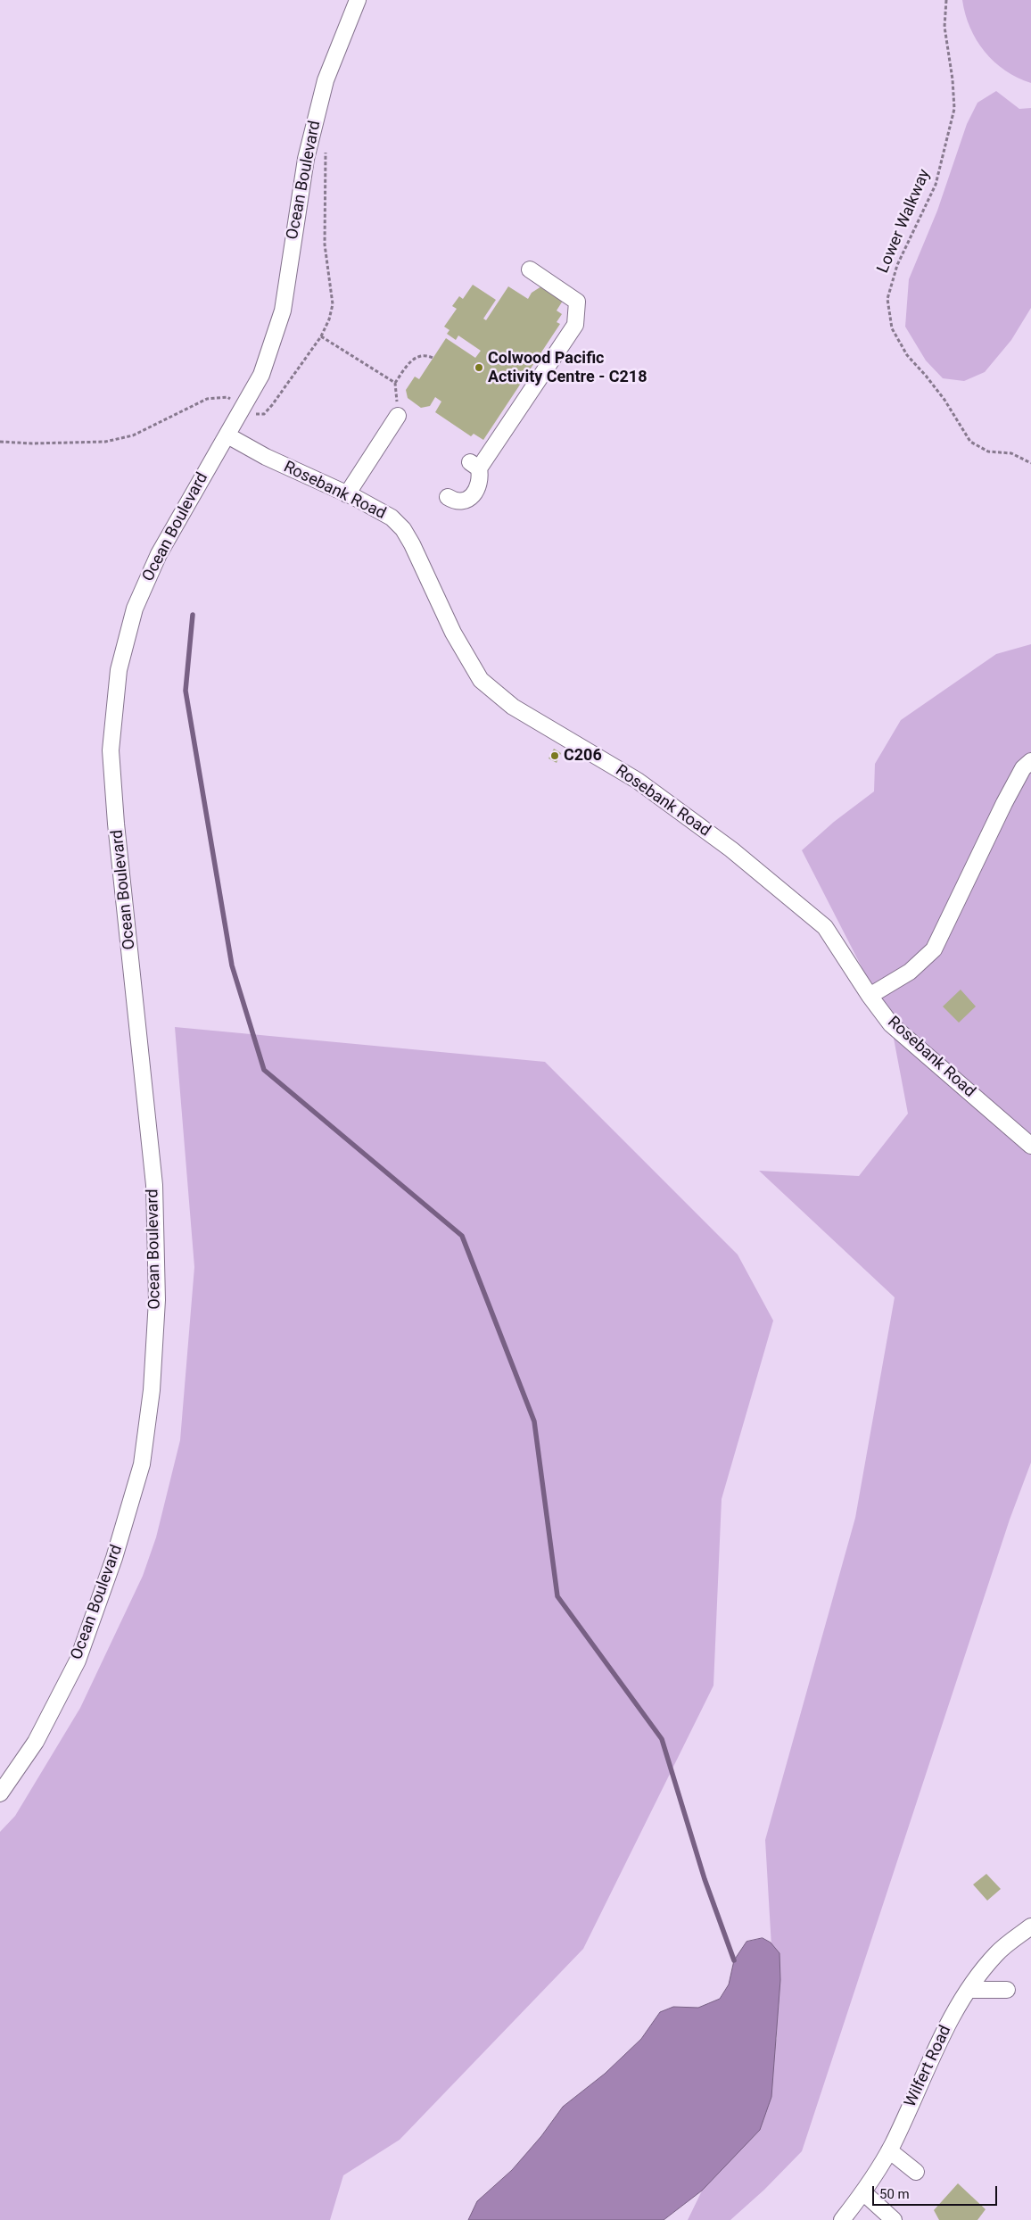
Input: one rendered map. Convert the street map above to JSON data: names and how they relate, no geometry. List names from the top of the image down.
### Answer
{
  "streets": {
    "street": ["Ocean Boulevard", "Rosebank Road", "Wilfert Road"],
    "path": ["Lower Walkway"]
  },
  "crossings": [
    ["Ocean Boulevard", "Rosebank Road"]
  ],
  "places": ["Colwood Pacific Activity Centre - C218", "C206"],
  "scale_bar": "50 m"
}
